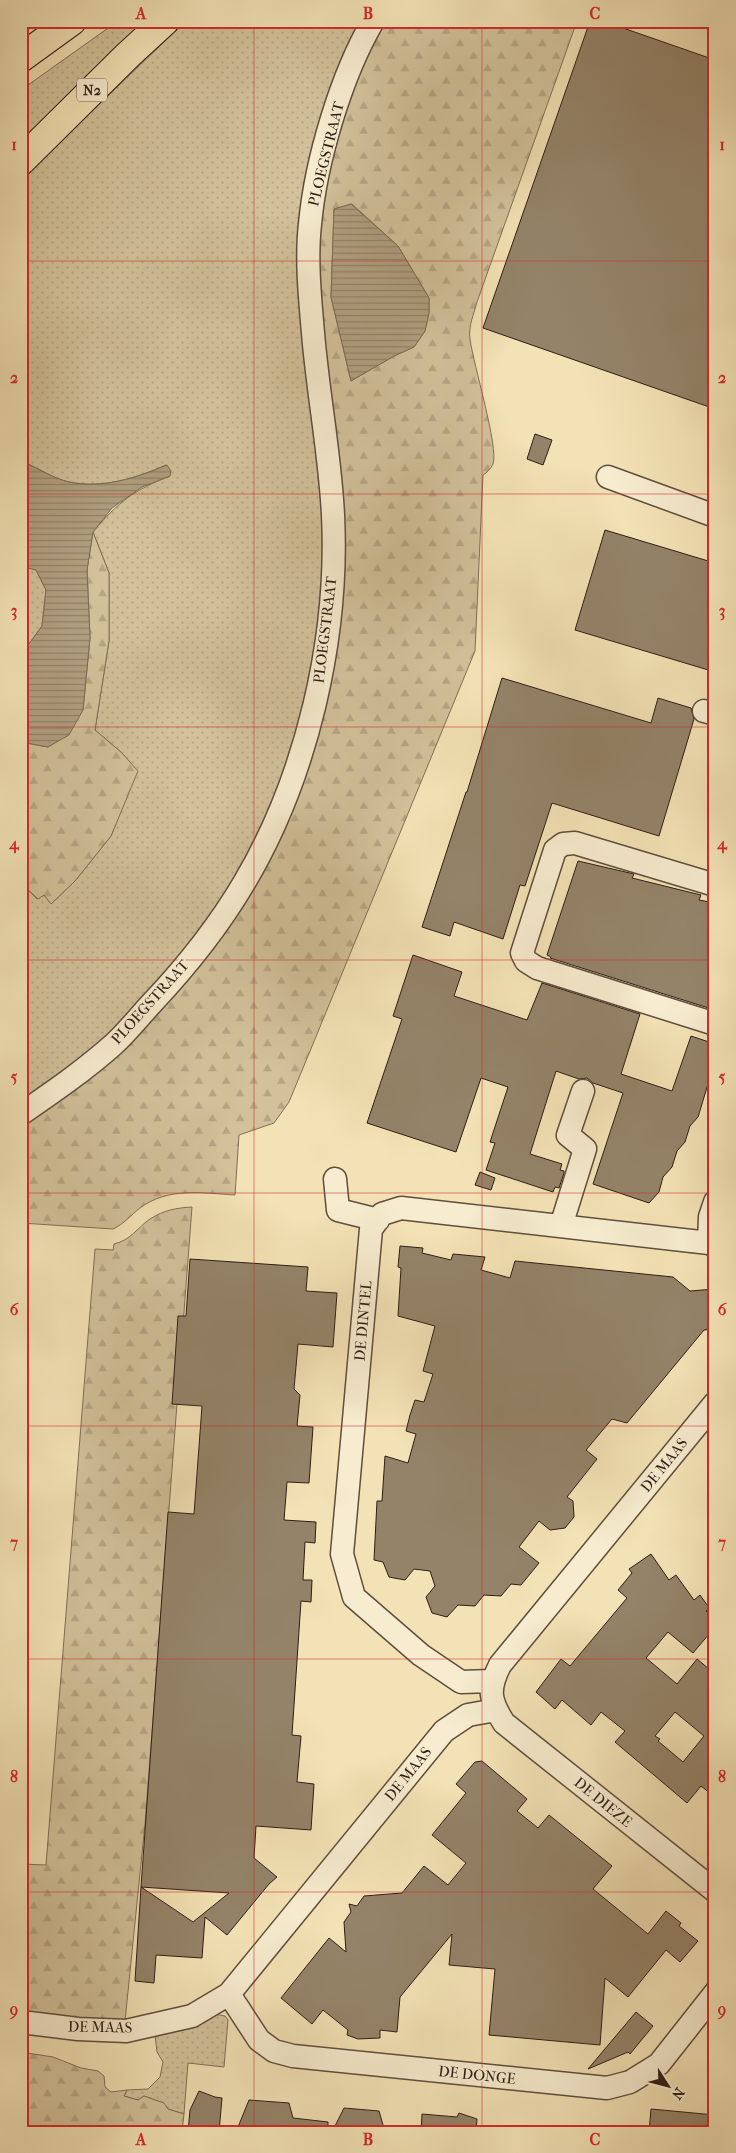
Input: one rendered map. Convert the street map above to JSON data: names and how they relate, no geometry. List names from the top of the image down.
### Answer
{
  "streets": {
    "highway": ["N2"],
    "street": [
      "PLOEGSTRAAT",
      "DE DINTEL",
      "DE MAAS",
      "DE DIEZE",
      "DE DONGE"
    ]
  },
  "crossings": [
    ["DE DINTEL", "DE MAAS"],
    ["DE MAAS", "DE DIEZE"],
    ["DE MAAS", "DE DONGE"]
  ],
  "north": "bottom right",
  "grid": {
    "columns": ["A", "B", "C"],
    "rows": [
      "1",
      "2",
      "3",
      "4",
      "5",
      "6",
      "7",
      "8",
      "9"
    ]
  }
}
